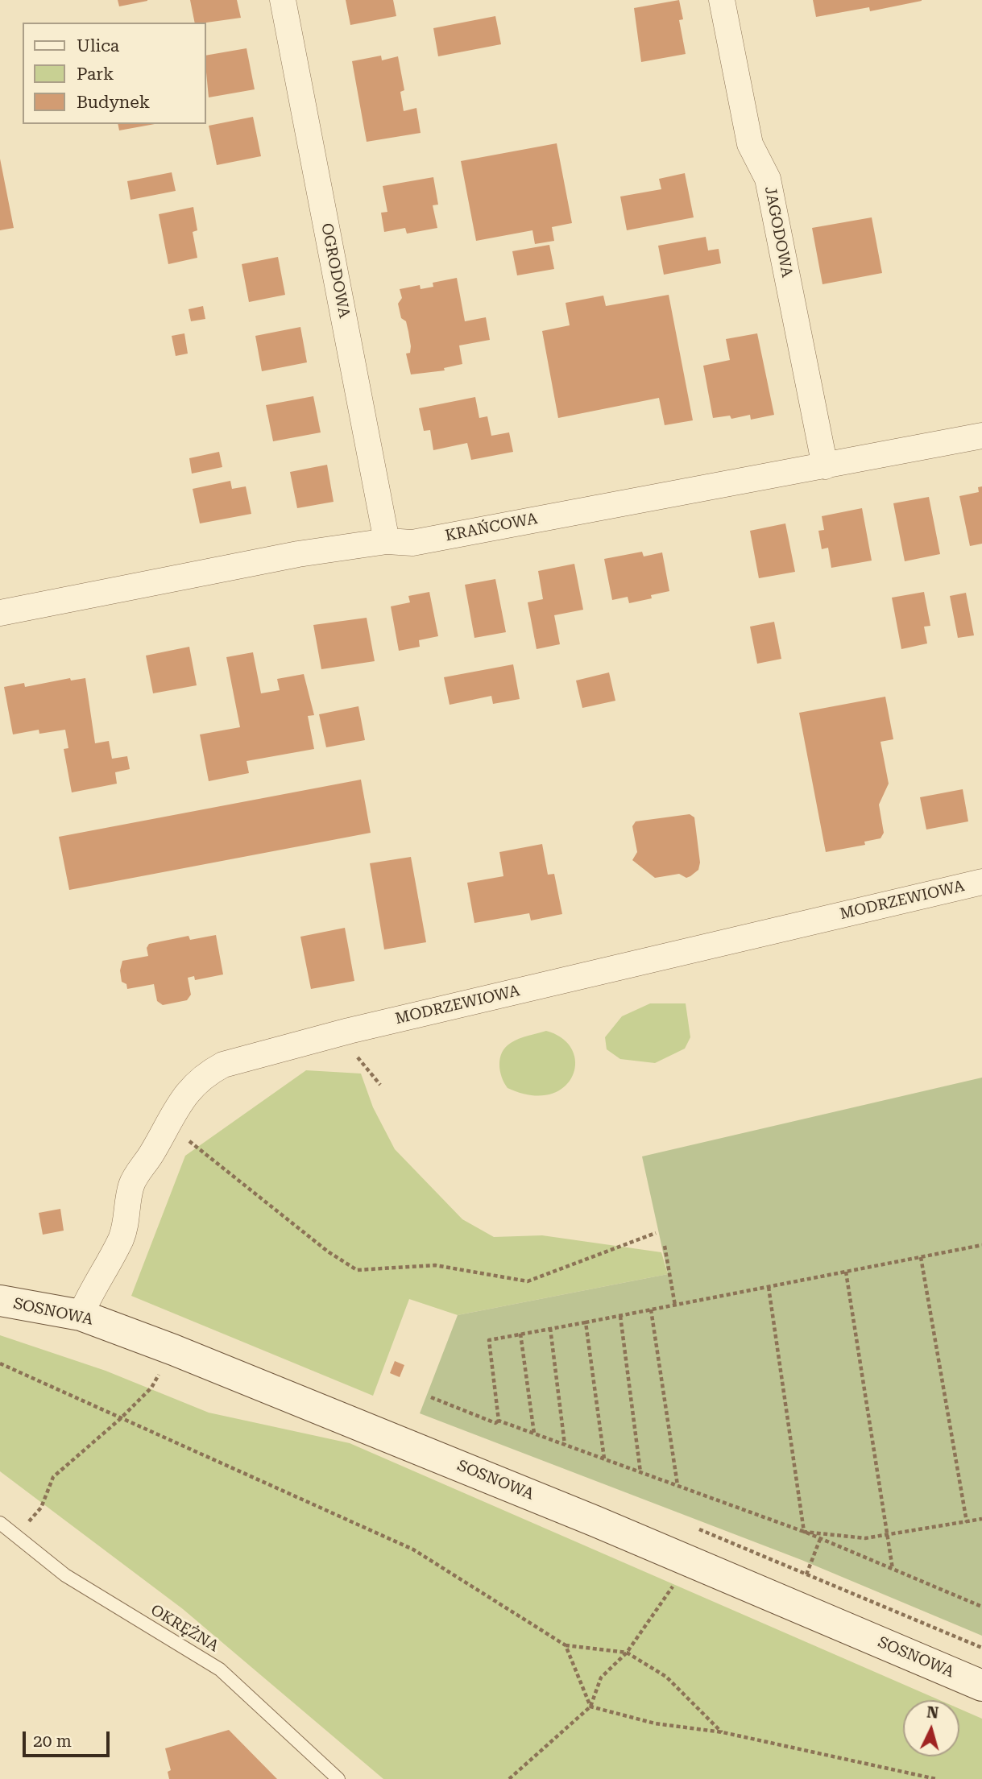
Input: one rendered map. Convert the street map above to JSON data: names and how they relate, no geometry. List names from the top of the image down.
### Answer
{
  "streets": {
    "street": [
      "JAGODOWA",
      "OGRODOWA",
      "KRAŃCOWA",
      "MODRZEWIOWA",
      "SOSNOWA"
    ],
    "lane": ["OKRĘŻNA"]
  },
  "crossings": [
    ["JAGODOWA", "KRAŃCOWA"],
    ["OGRODOWA", "KRAŃCOWA"],
    ["MODRZEWIOWA", "SOSNOWA"]
  ],
  "legend": ["Ulica", "Park", "Budynek"],
  "scale_bar": "20 m",
  "north": "top"
}
